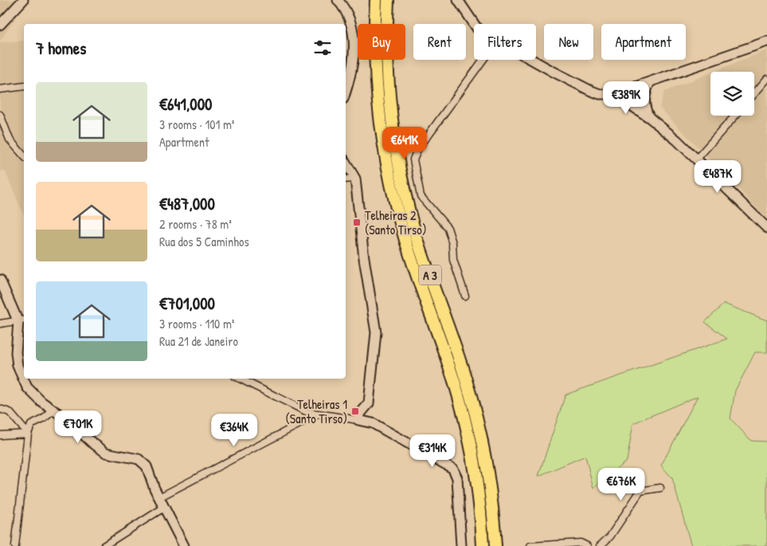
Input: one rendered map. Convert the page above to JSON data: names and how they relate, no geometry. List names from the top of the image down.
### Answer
{
  "streets": {
    "highway": ["A 3"]
  },
  "places": {
    "transit": ["Telheiras 2 (Santo Tirso)", "Telheiras 1 (Santo Tirso)"]
  },
  "page": {
    "chip": [
      "Buy",
      "Rent",
      "Filters",
      "New",
      "Apartment"
    ],
    "heading": "7 homes",
    "list": [
      {
        "name": "€641,000",
        "note": "3 rooms · 101 m² · Apartment"
      },
      {
        "name": "€487,000",
        "note": "2 rooms · 78 m² · Rua dos 5 Caminhos"
      },
      {
        "name": "€701,000",
        "note": "3 rooms · 110 m² · Rua 21 de Janeiro"
      }
    ],
    "price": [
      "€389K",
      "€641K",
      "€487K",
      "€701K",
      "€364K",
      "€314K",
      "€676K"
    ]
  }
}
